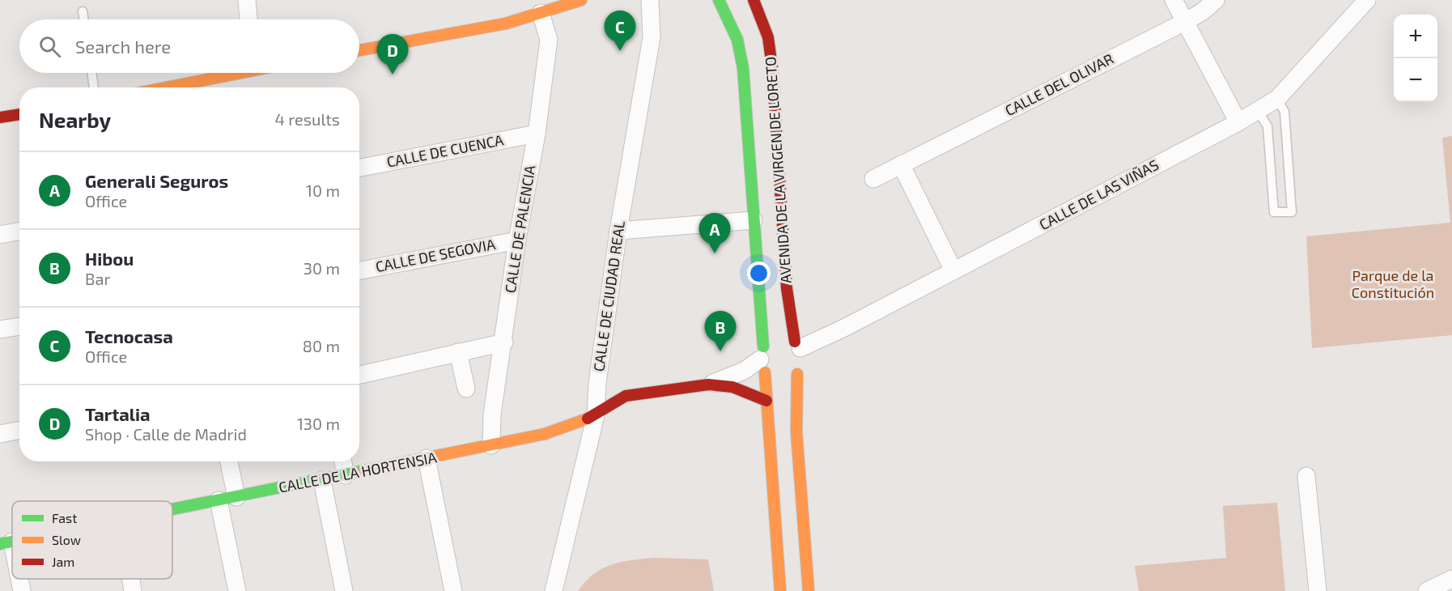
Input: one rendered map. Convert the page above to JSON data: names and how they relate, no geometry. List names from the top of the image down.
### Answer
{
  "streets": {
    "street": [
      "CALLE DEL OLIVAR",
      "CALLE DE CUENCA",
      "AVENIDA DE LA VIRGEN DE LORETO",
      "CALLE DE LAS VIÑAS",
      "CALLE DE PALENCIA",
      "CALLE DE SEGOVIA",
      "CALLE DE CIUDAD REAL",
      "CALLE DE LA HORTENSIA"
    ]
  },
  "crossings": [
    ["CALLE DE CUENCA", "CALLE DE PALENCIA"],
    ["AVENIDA DE LA VIRGEN DE LORETO", "CALLE DE LAS VIÑAS"],
    ["AVENIDA DE LA VIRGEN DE LORETO", "CALLE DE LA HORTENSIA"],
    ["CALLE DE LAS VIÑAS", "CALLE DE LA HORTENSIA"],
    ["CALLE DE PALENCIA", "CALLE DE SEGOVIA"],
    ["CALLE DE PALENCIA", "CALLE DE LA HORTENSIA"],
    ["CALLE DE CIUDAD REAL", "CALLE DE LA HORTENSIA"]
  ],
  "parks": ["Parque de la Constitución"],
  "legend": ["Fast", "Slow", "Jam"],
  "page": {
    "pins": [
      "C",
      "D",
      "A",
      "B"
    ],
    "map_buttons": ["+", "−"],
    "search": "Search here",
    "heading": ["Nearby", "4 results"],
    "list": [
      {
        "mark": "A",
        "name": "Generali Seguros",
        "note": "Office",
        "value": "10 m"
      },
      {
        "mark": "B",
        "name": "Hibou",
        "note": "Bar",
        "value": "30 m"
      },
      {
        "mark": "C",
        "name": "Tecnocasa",
        "note": "Office",
        "value": "80 m"
      },
      {
        "mark": "D",
        "name": "Tartalia",
        "note": "Shop · Calle de Madrid",
        "value": "130 m"
      }
    ]
  }
}
